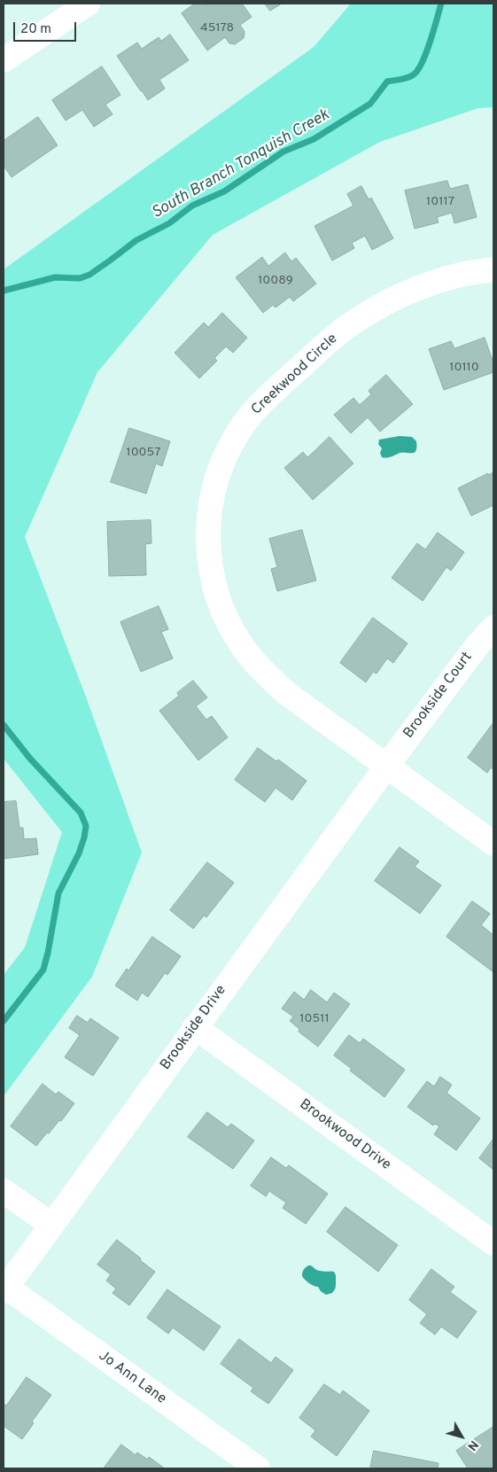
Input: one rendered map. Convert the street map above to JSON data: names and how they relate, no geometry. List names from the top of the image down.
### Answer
{
  "streets": {
    "street": [
      "Creekwood Circle",
      "Brookside Court",
      "Brookside Drive",
      "Brookwood Drive",
      "Jo Ann Lane"
    ]
  },
  "crossings": [
    ["Creekwood Circle", "Brookside Court"],
    ["Creekwood Circle", "Brookside Drive"],
    ["Brookside Court", "Brookside Drive"],
    ["Brookside Drive", "Brookwood Drive"],
    ["Brookside Drive", "Jo Ann Lane"]
  ],
  "water": ["South Branch Tonquish Creek"],
  "house_numbers": [
    "45178",
    "10117",
    "10089",
    "10110",
    "10057",
    "10511"
  ],
  "scale_bar": "20 m",
  "north": "bottom right"
}
